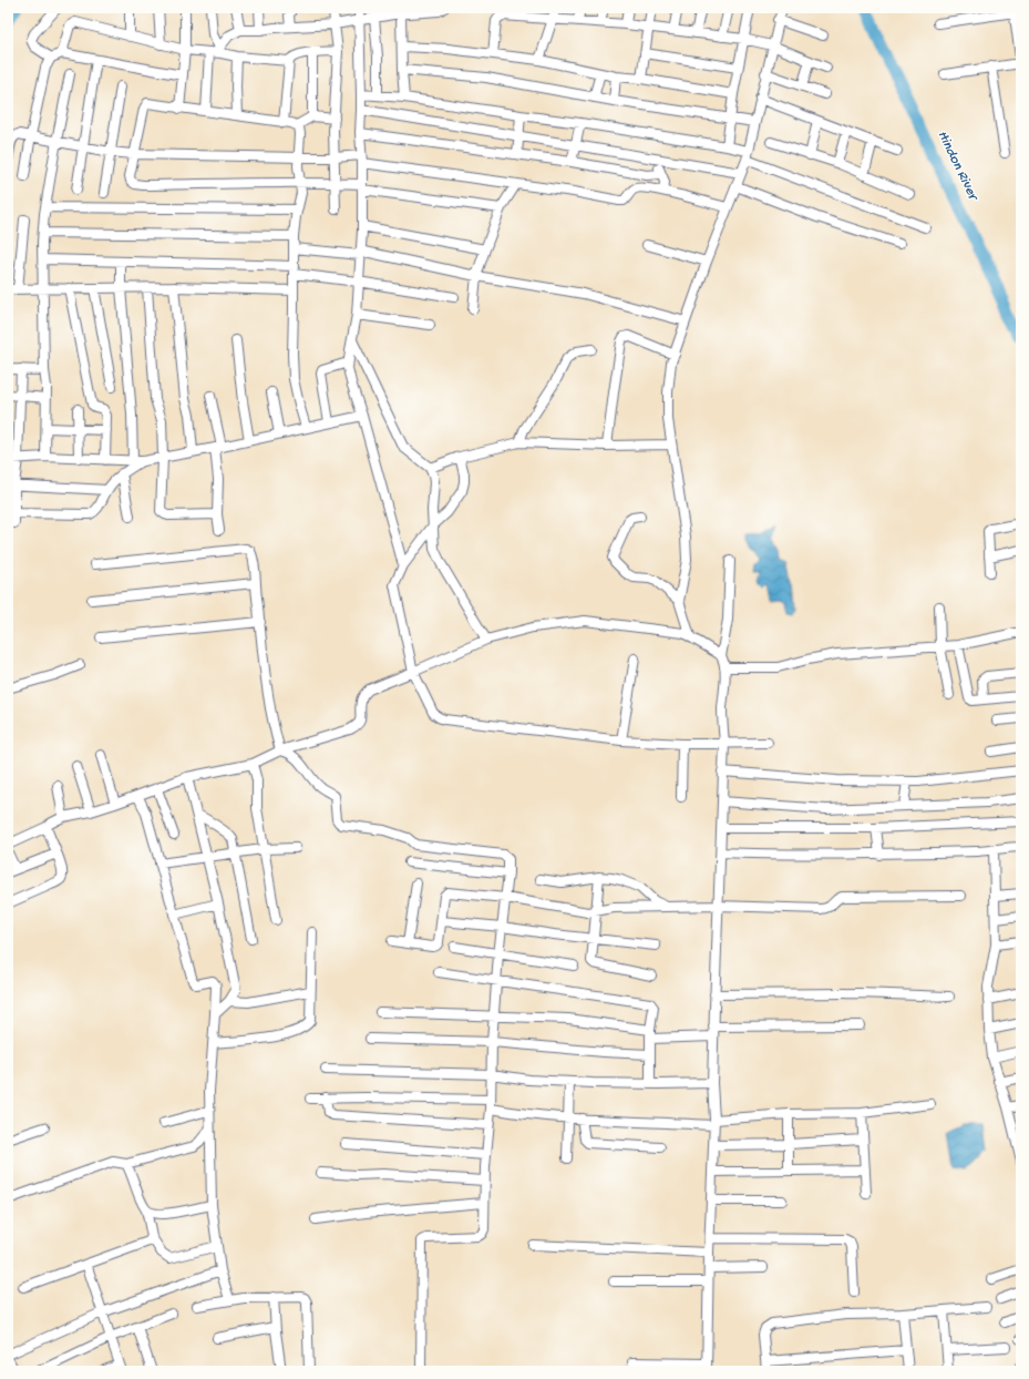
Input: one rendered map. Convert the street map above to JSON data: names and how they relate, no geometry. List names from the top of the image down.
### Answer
{
  "water": ["Hindon River"]
}
